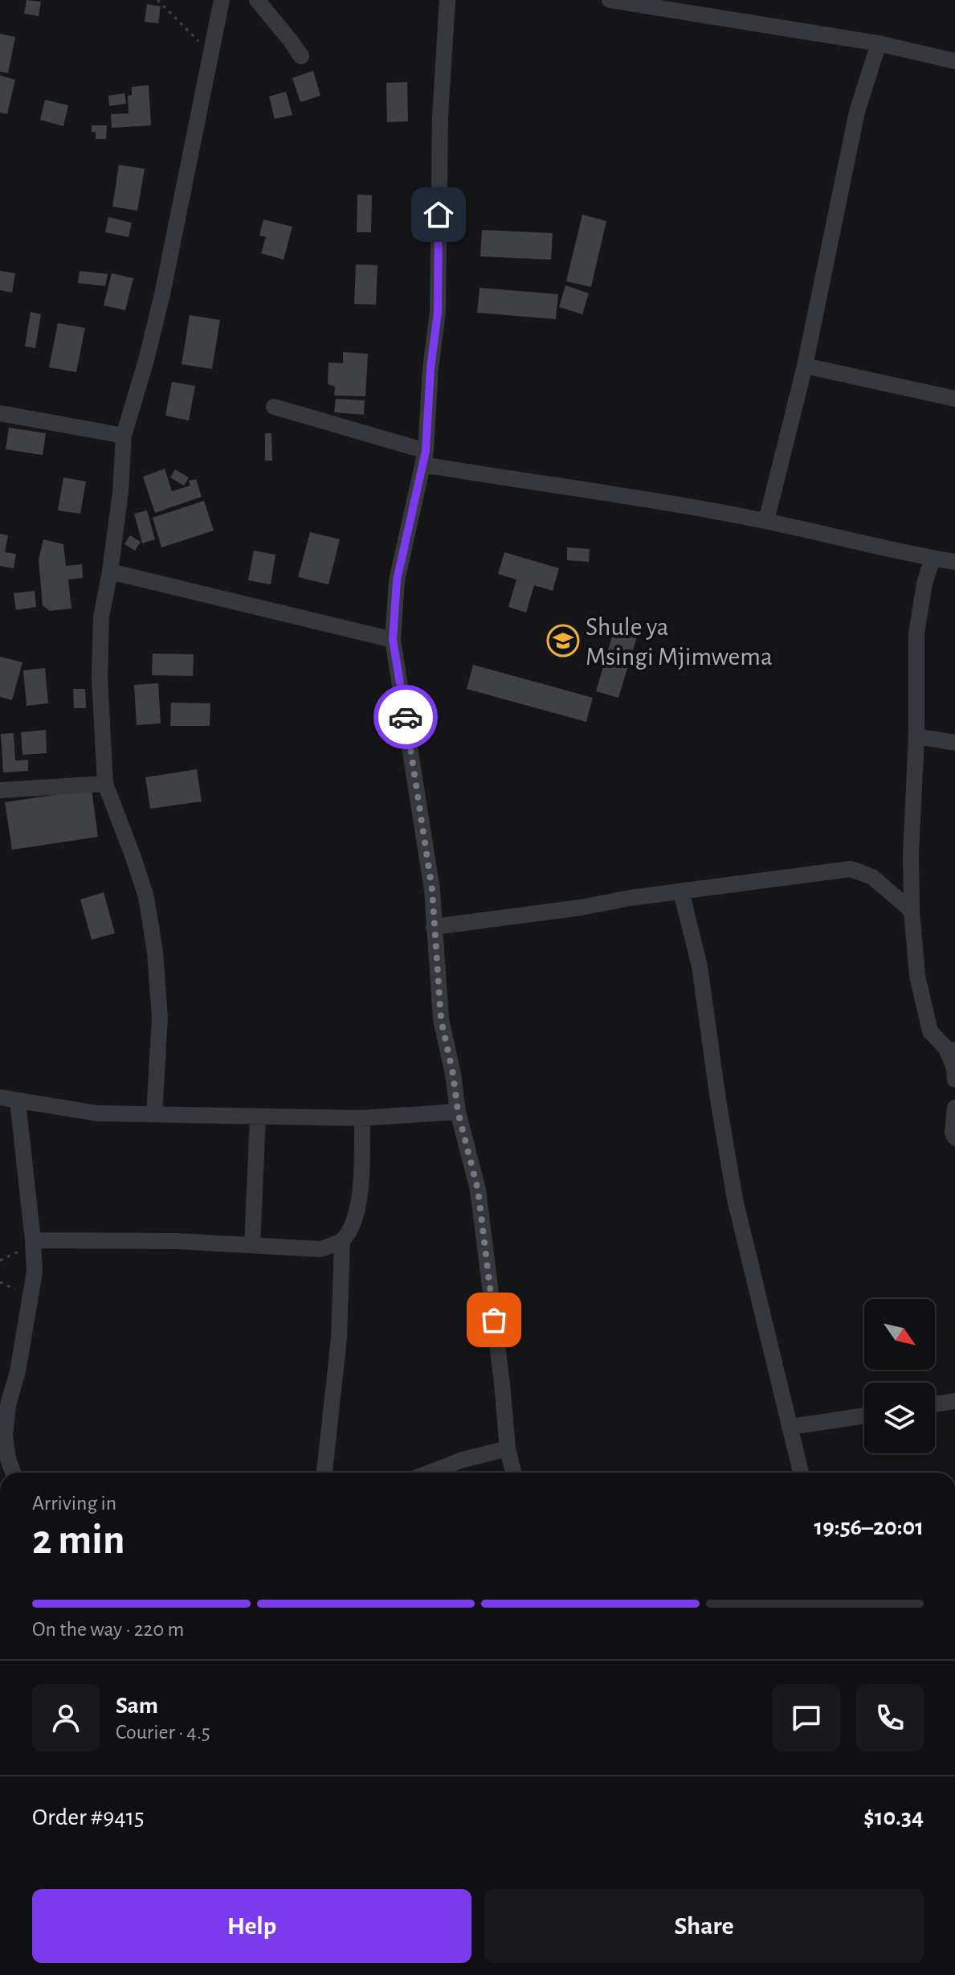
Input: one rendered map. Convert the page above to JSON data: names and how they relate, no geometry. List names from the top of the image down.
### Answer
{
  "places": {
    "school or university": ["Shule ya Msingi Mjimwema"]
  },
  "north": "bottom right",
  "page": {
    "heading": ["2 min", "Arriving in", "19:56–20:01"],
    "panel": [
      "Sam",
      "Courier · 4.5",
      "Order #9415",
      "$10.34"
    ],
    "bar": "On the way · 220 m",
    "buttons": ["Help", "Share"]
  }
}
